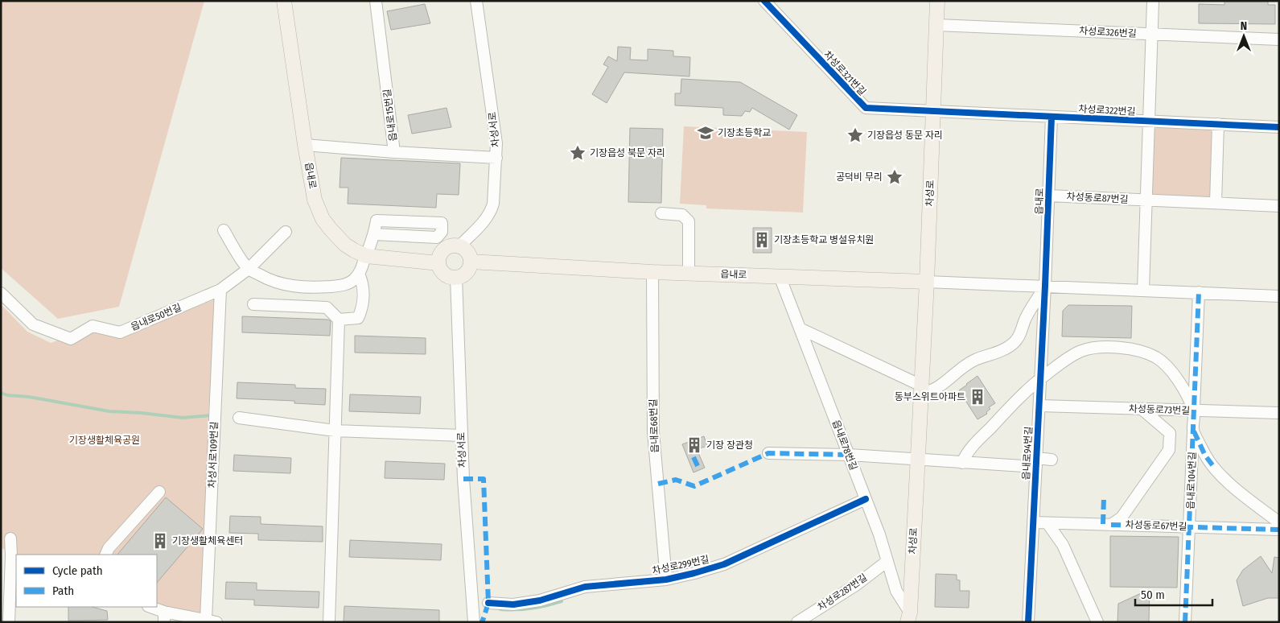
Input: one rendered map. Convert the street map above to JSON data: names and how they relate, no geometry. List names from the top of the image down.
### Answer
{
  "streets": {
    "main road": ["읍내로", "차성로"],
    "street": [
      "차성로326번길",
      "차성로321번길",
      "차성로322번길",
      "읍내로15번길",
      "차성서로",
      "차성동로87번길",
      "읍내로50번길",
      "차성동로73번길",
      "읍내로68번길",
      "읍내로78번길",
      "읍내로94번길",
      "차성서로109번길",
      "읍내로104번길",
      "차성동로67번길",
      "차성로299번길",
      "차성로287번길"
    ]
  },
  "crossings": [
    ["차성로326번길", "차성로"],
    ["차성로321번길", "차성로322번길"],
    ["차성로321번길", "차성로"],
    ["차성로322번길", "읍내로"],
    ["차성로322번길", "차성로"],
    ["읍내로15번길", "차성서로"],
    ["차성서로", "읍내로"],
    ["읍내로", "차성로"],
    ["읍내로", "차성동로87번길"],
    ["읍내로", "읍내로68번길"],
    ["읍내로", "읍내로78번길"],
    ["읍내로", "읍내로94번길"],
    ["읍내로", "읍내로104번길"],
    ["차성로", "읍내로78번길"],
    ["읍내로50번길", "차성서로109번길"],
    ["차성동로73번길", "읍내로94번길"],
    ["차성동로73번길", "읍내로104번길"],
    ["읍내로68번길", "차성로299번길"],
    ["읍내로78번길", "차성로299번길"],
    ["읍내로78번길", "차성로287번길"],
    ["읍내로94번길", "읍내로104번길"],
    ["읍내로94번길", "차성동로67번길"],
    ["읍내로104번길", "차성동로67번길"]
  ],
  "parks": ["기장생활체육공원"],
  "places": {
    "school or university": ["기장초등학교"],
    "place": ["기장읍성 동문 자리", "기장읍성 북문 자리", "공덕비 무리"],
    "building": [
      "기장초등학교 병설유치원",
      "동부스위트아파트",
      "기장 장관청",
      "기장생활체육센터"
    ]
  },
  "legend": ["Cycle path", "Path"],
  "scale_bar": "50 m",
  "north": "top"
}
